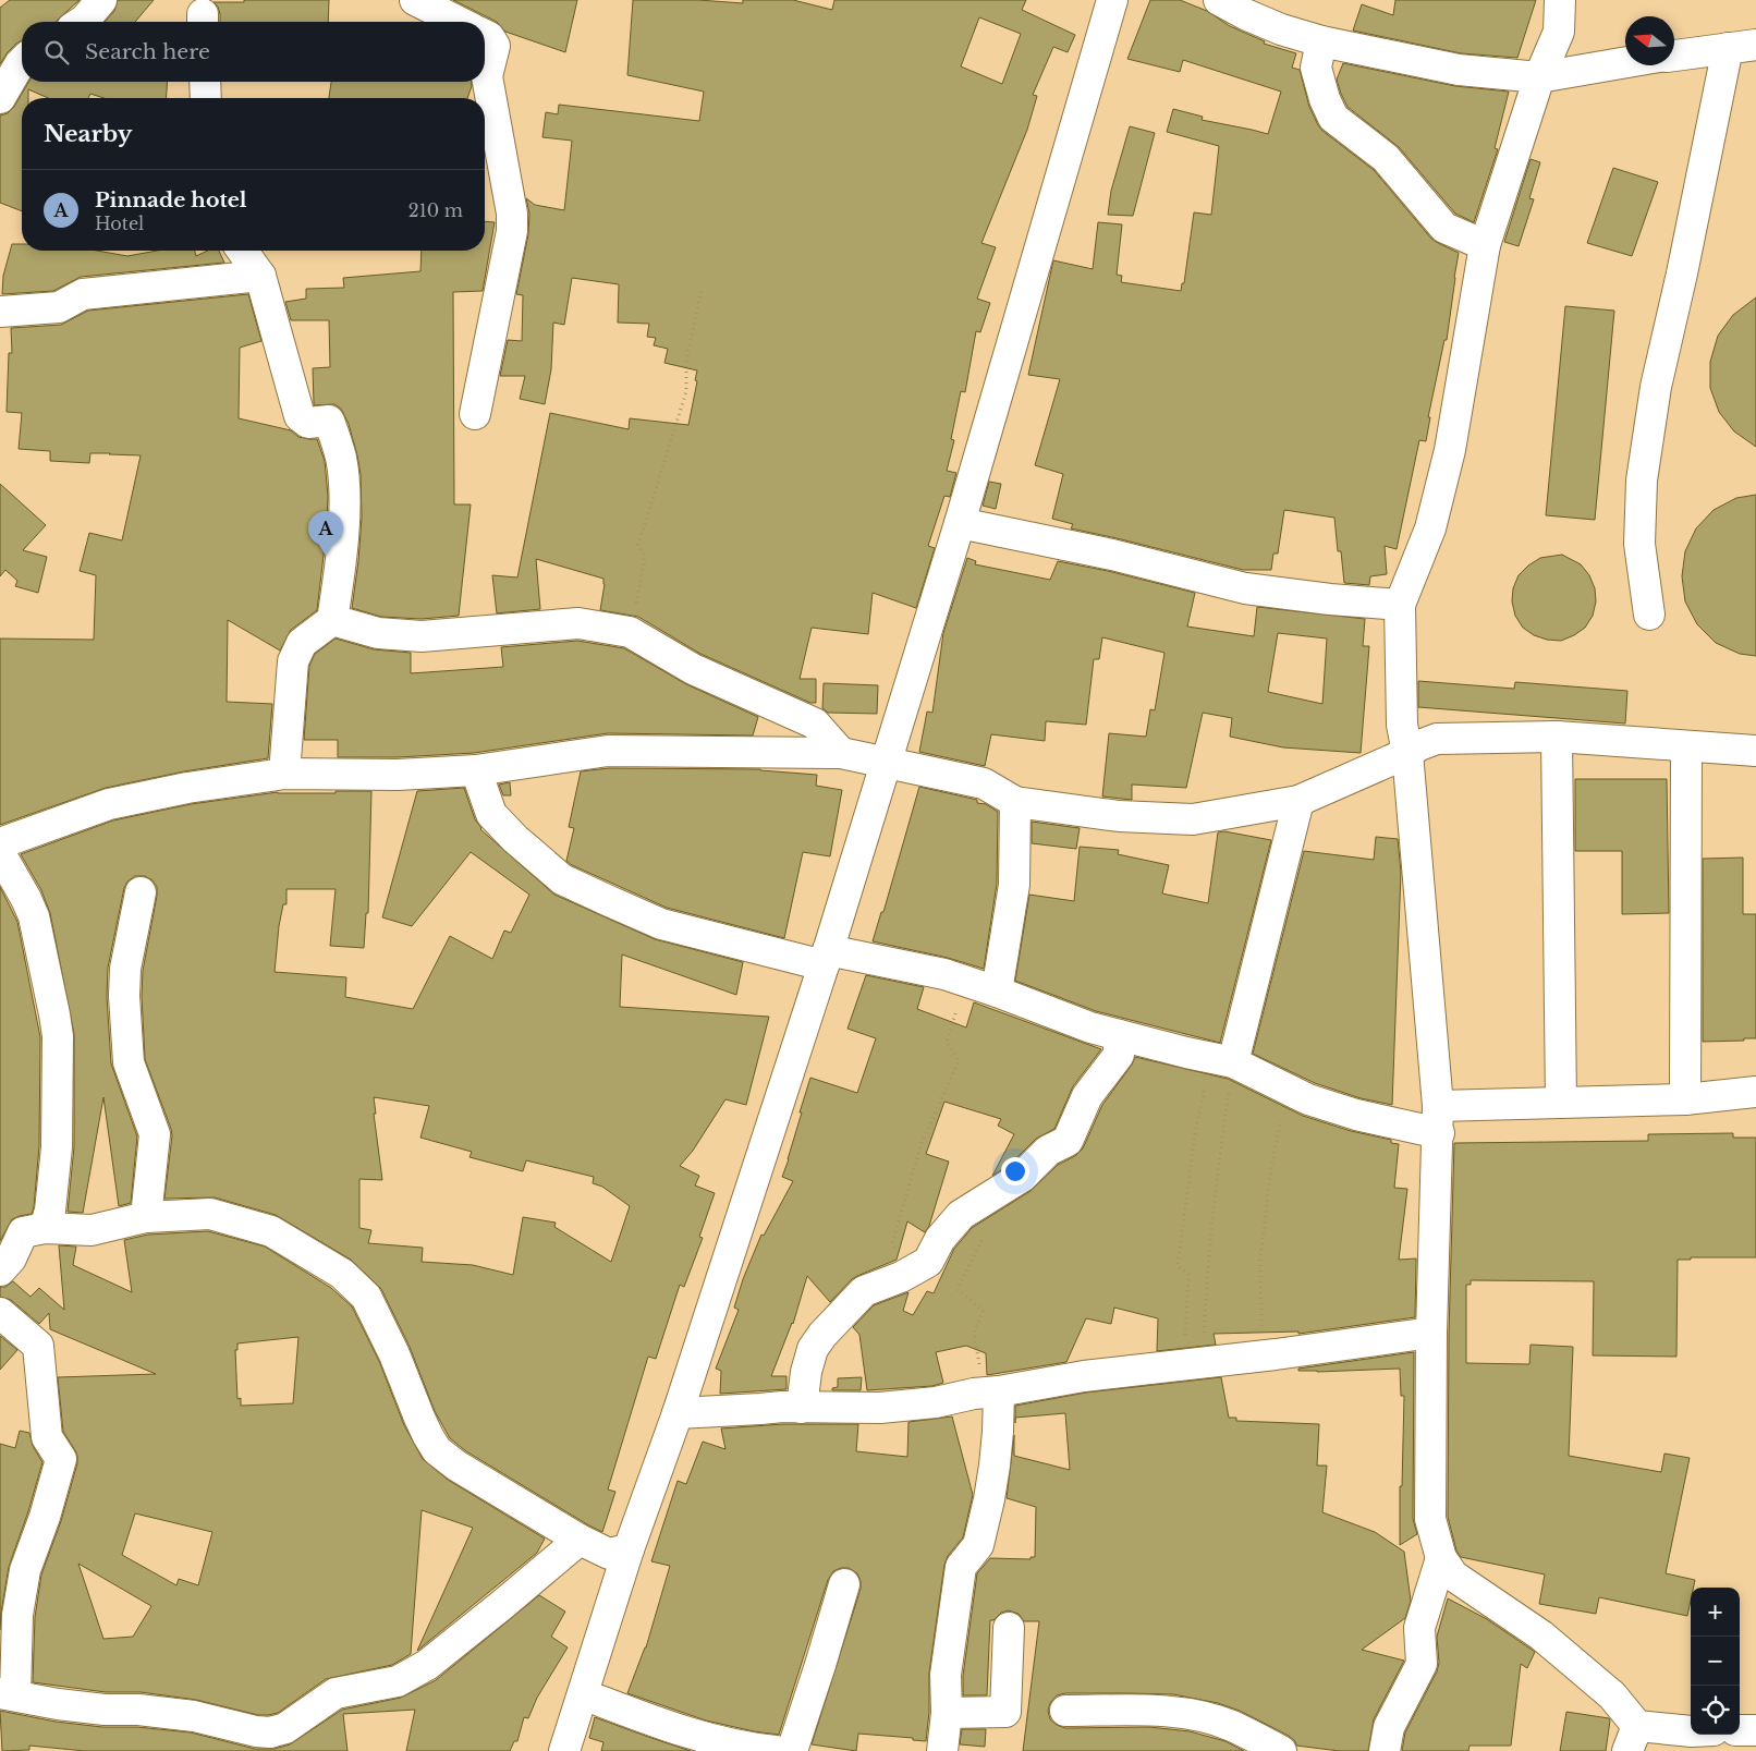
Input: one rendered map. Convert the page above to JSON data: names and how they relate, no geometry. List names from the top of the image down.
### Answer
{
  "north": "left",
  "page": {
    "search": "Search here",
    "heading": "Nearby",
    "list": [
      {
        "mark": "A",
        "name": "Pinnade hotel",
        "note": "Hotel",
        "value": "210 m"
      }
    ],
    "pins": "A",
    "map_buttons": ["+", "−"]
  }
}
